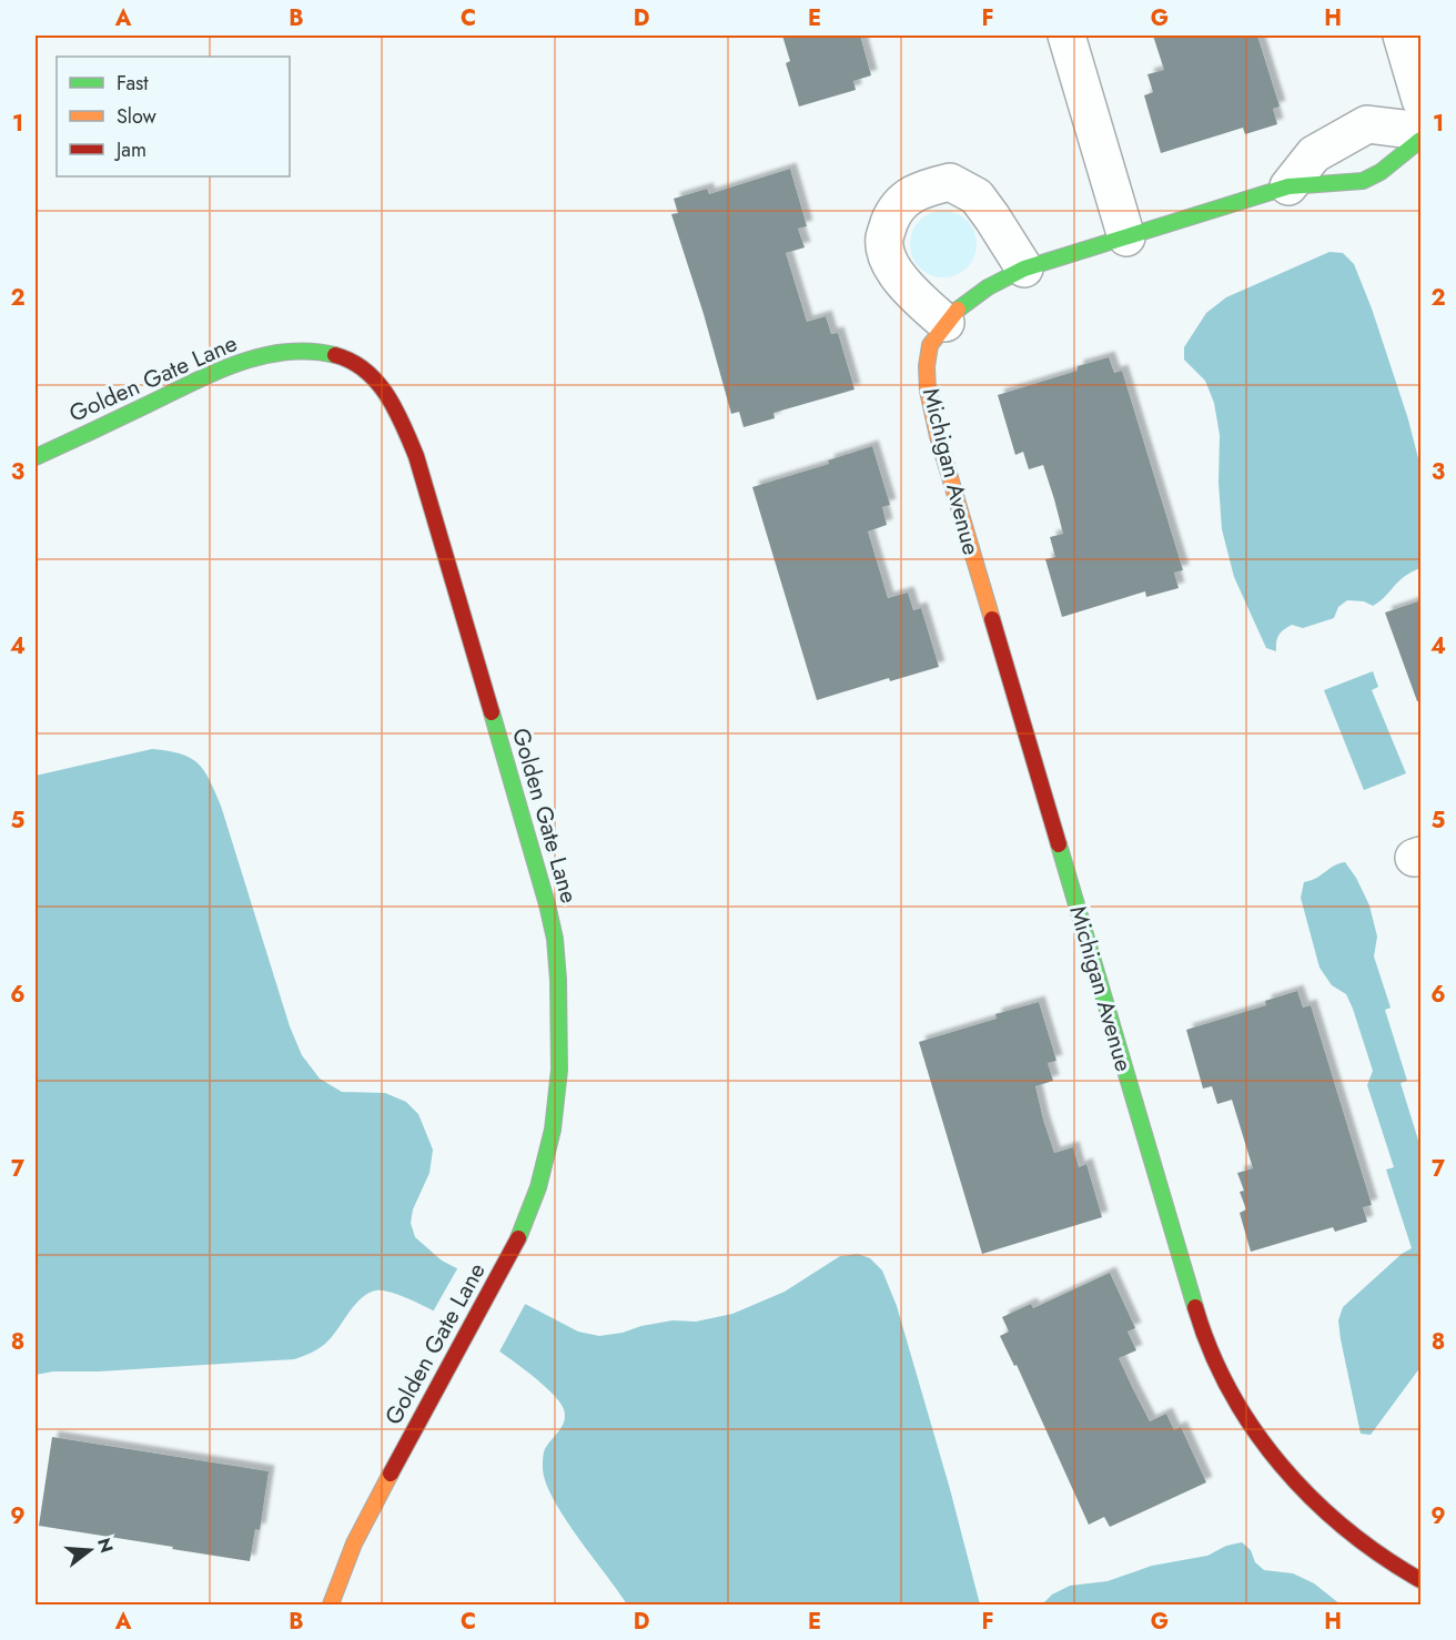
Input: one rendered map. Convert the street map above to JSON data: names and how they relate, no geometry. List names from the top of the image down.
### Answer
{
  "streets": {
    "street": ["Golden Gate Lane", "Michigan Avenue"]
  },
  "legend": ["Fast", "Slow", "Jam"],
  "north": "right",
  "grid": {
    "columns": [
      "A",
      "B",
      "C",
      "D",
      "E",
      "F",
      "G",
      "H"
    ],
    "rows": [
      "1",
      "2",
      "3",
      "4",
      "5",
      "6",
      "7",
      "8",
      "9"
    ]
  }
}
